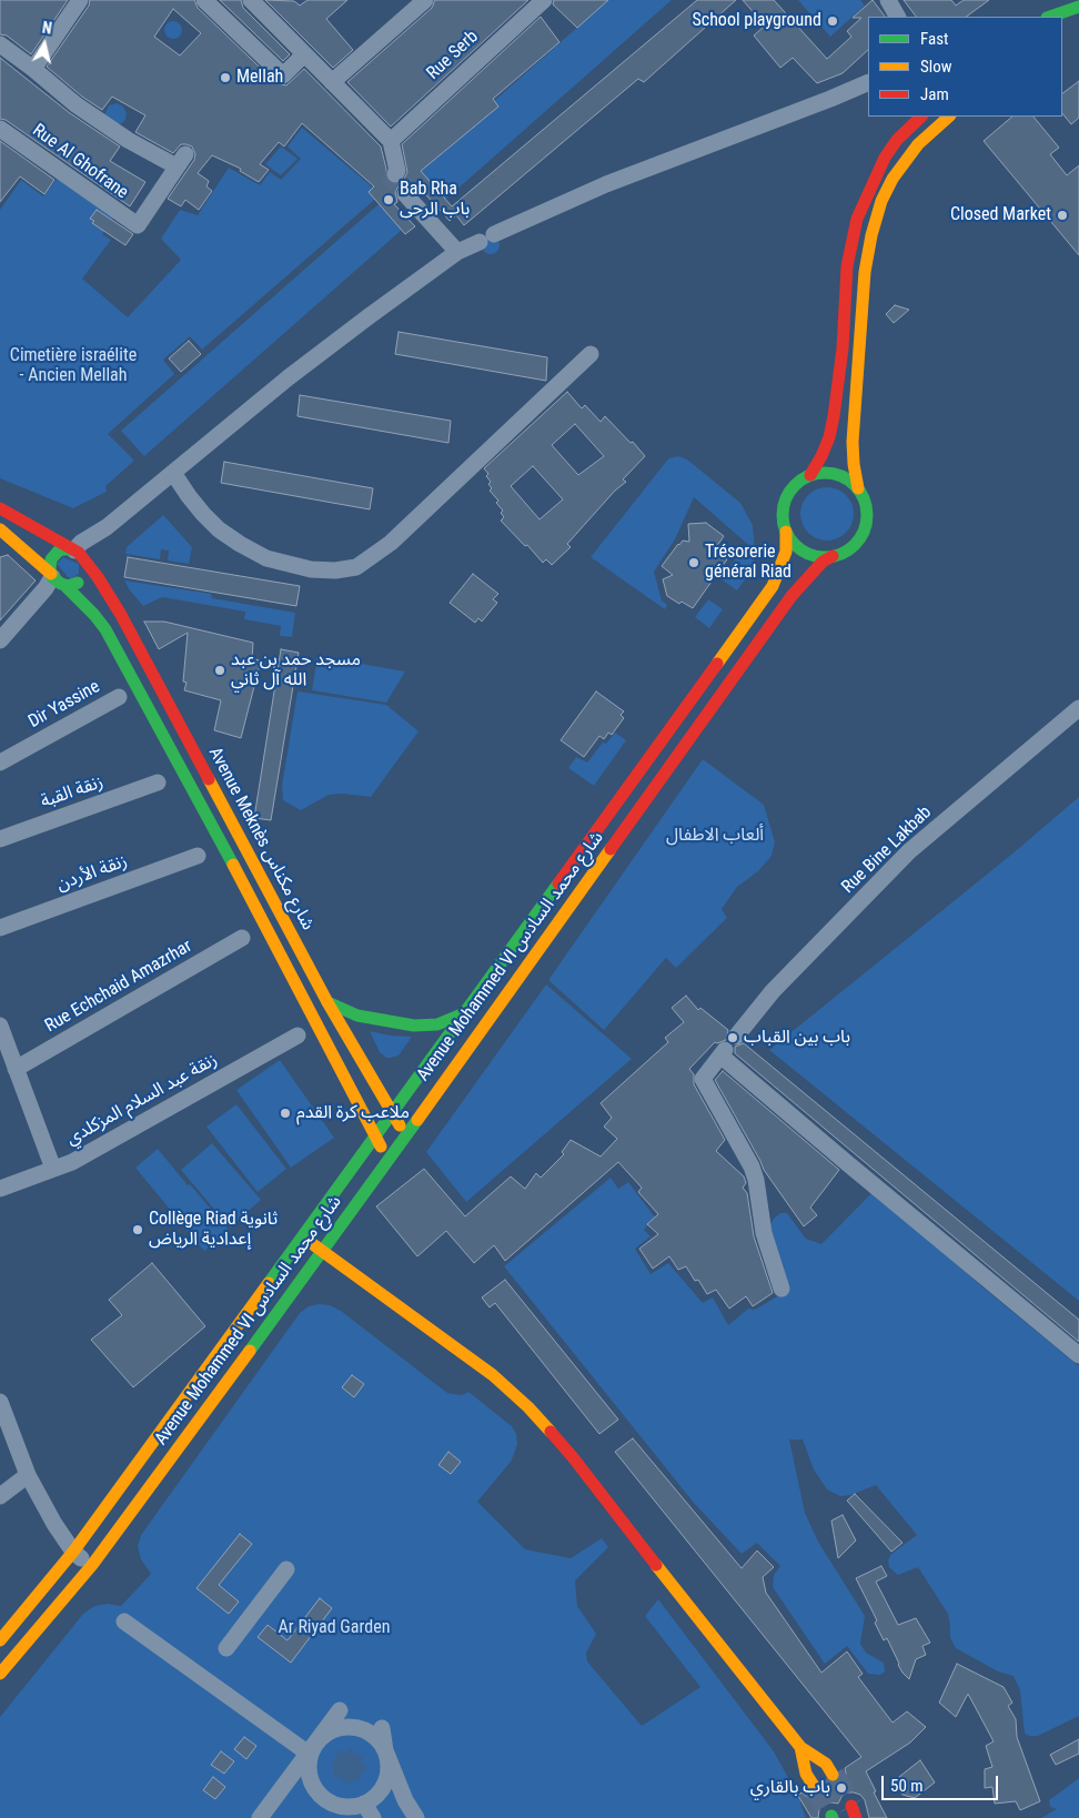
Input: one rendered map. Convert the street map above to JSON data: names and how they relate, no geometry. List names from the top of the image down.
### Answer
{
  "streets": {
    "main road": ["Avenue Meknès شارع مكناس", "Avenue Mohammed VI شارع محمد السادس"],
    "street": [
      "Rue Serb",
      "Rue Al Ghofrane",
      "Dir Yassine",
      "زنقة القبة",
      "Rue Bine Lakbab",
      "زنقة الأردن",
      "Rue Echchaid Amazrhar",
      "زنقة عبد السلام المزكلدي"
    ]
  },
  "crossings": [
    ["Avenue Meknès شارع مكناس", "Avenue Mohammed VI شارع محمد السادس"]
  ],
  "parks": ["Cimetière israélite - Ancien Mellah", "ألعاب الاطفال", "Ar Riyad Garden"],
  "places": [
    "School playground",
    "Mellah",
    "Bab Rha باب الرحى",
    "Closed Market",
    "Trésorerie général Riad",
    "مسجد حمد بن عبد الله آل ثاني",
    "باب بين القباب",
    "ملاعب كرة القدم",
    "Collège Riad ثانوية إعدادية الرياض",
    "باب بالقاري"
  ],
  "legend": ["Fast", "Slow", "Jam"],
  "scale_bar": "50 m",
  "north": "top"
}
